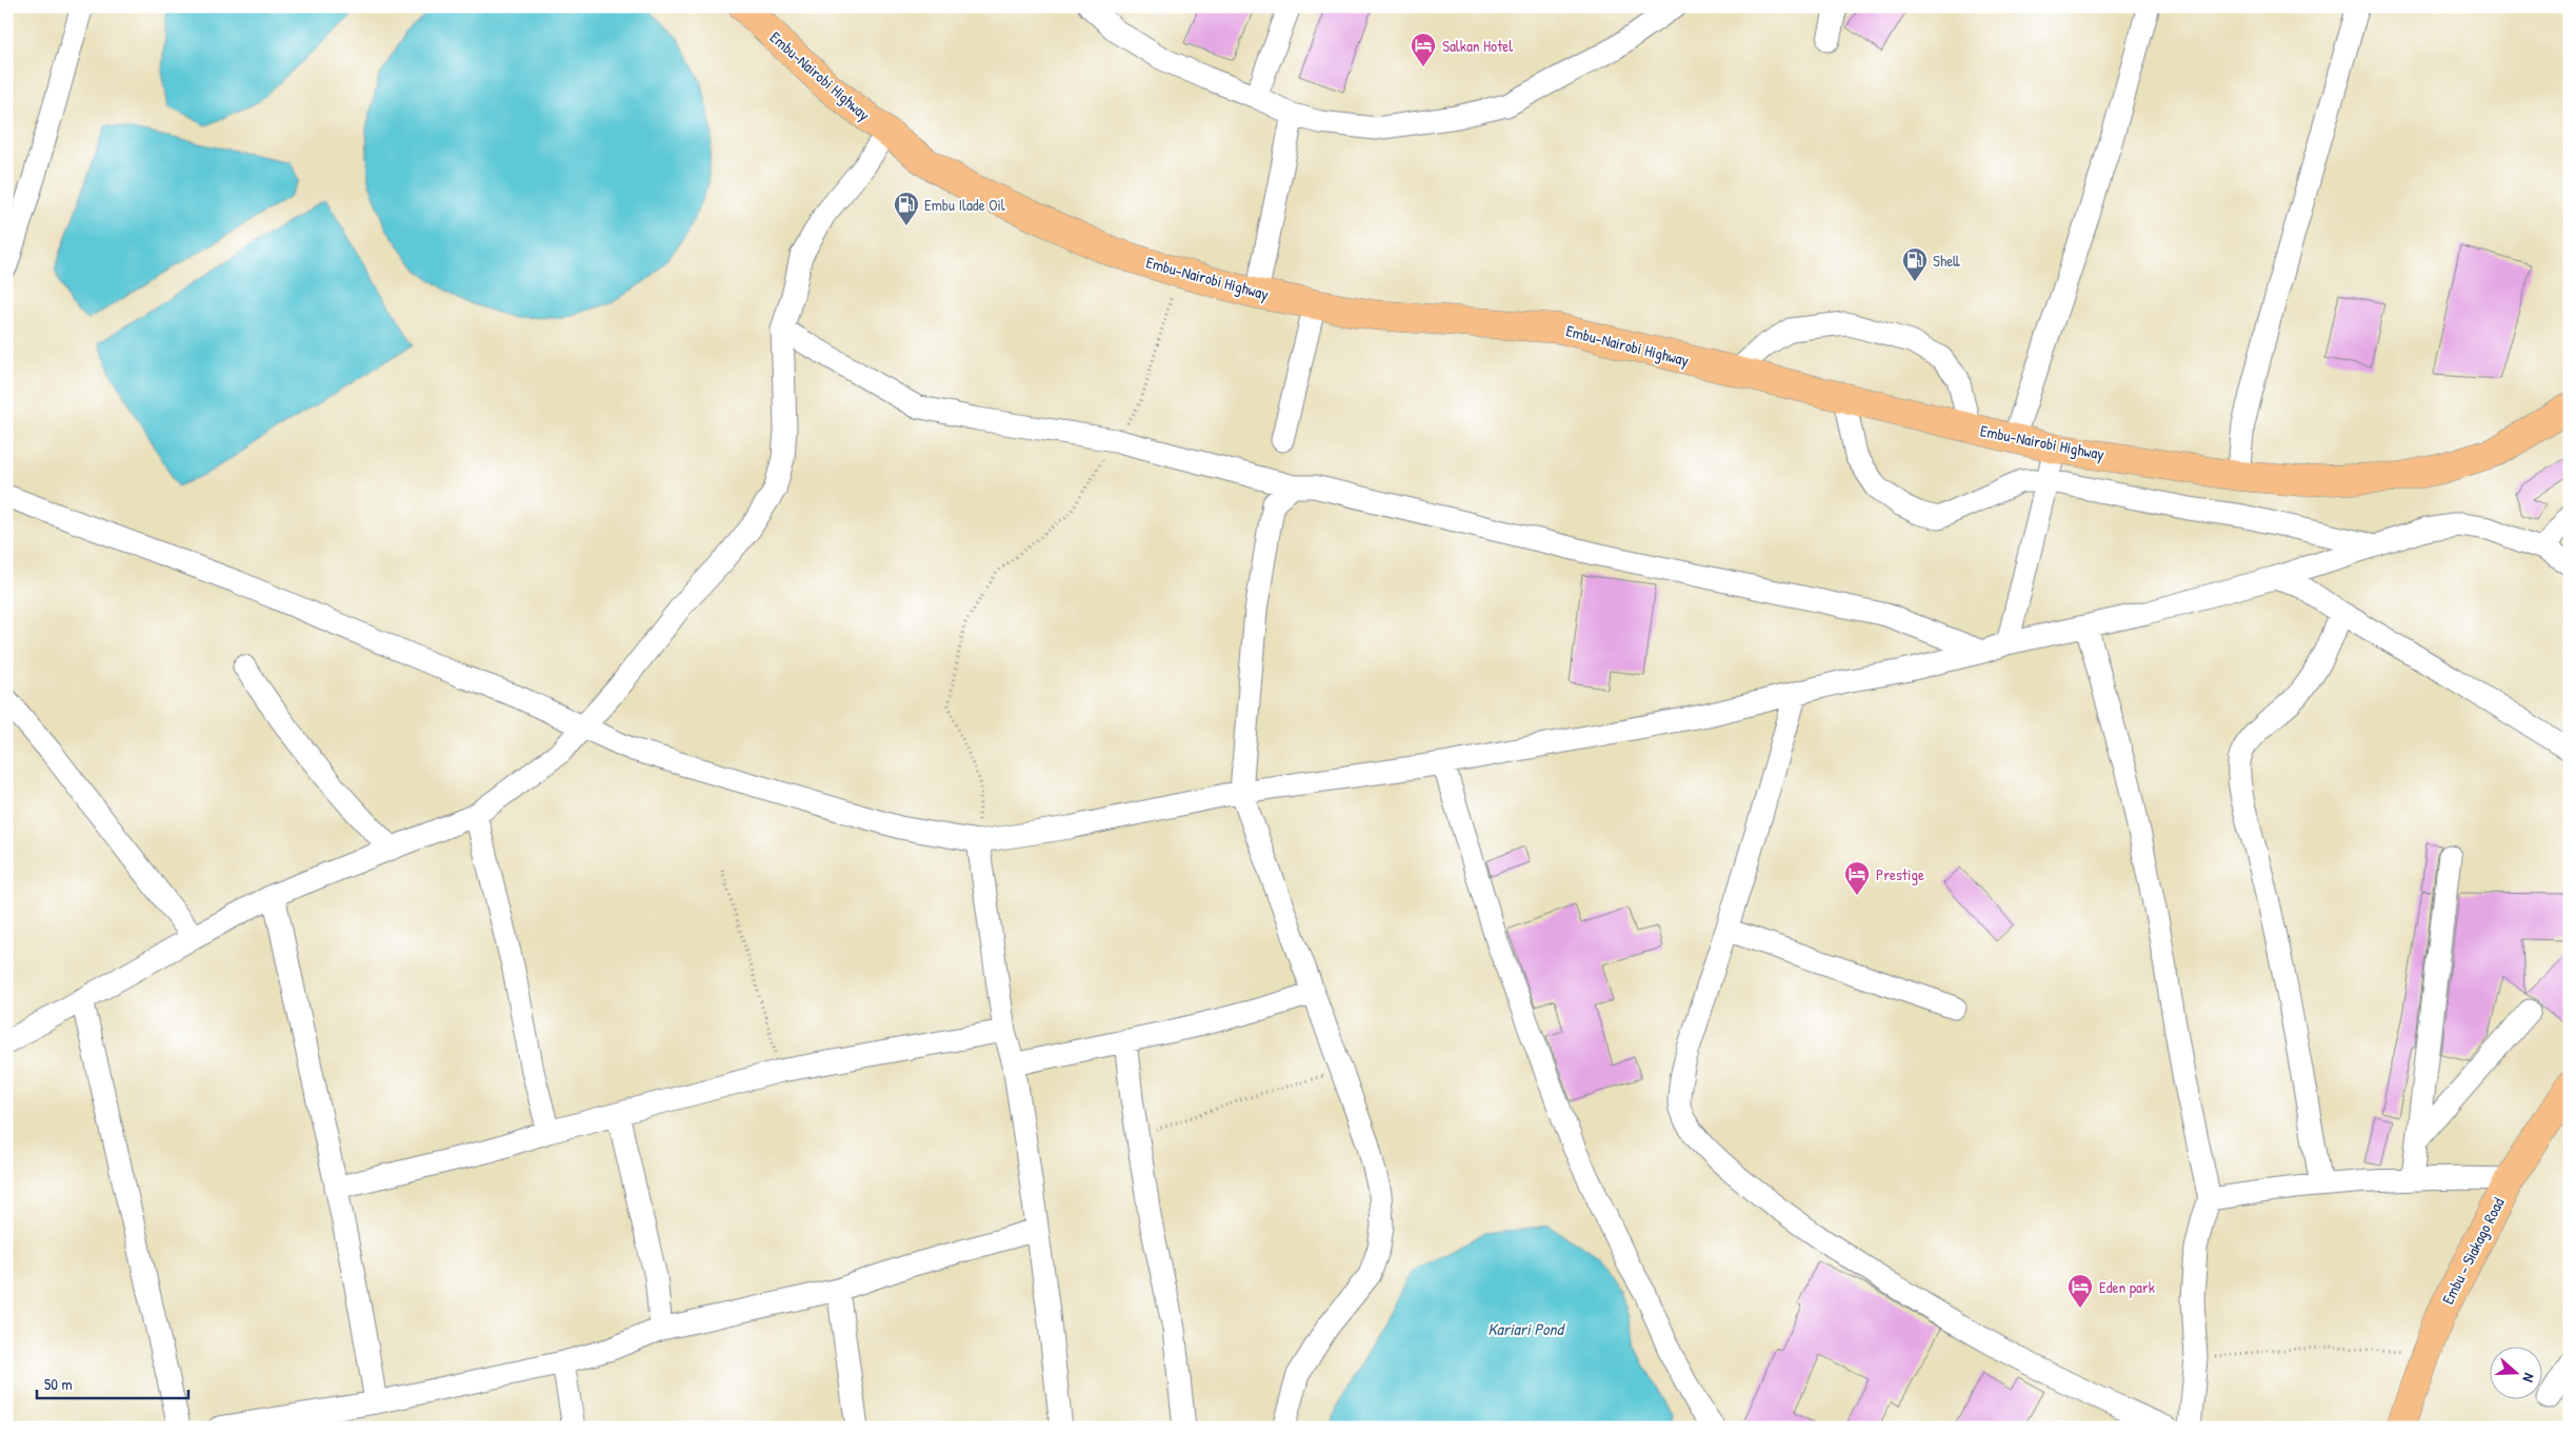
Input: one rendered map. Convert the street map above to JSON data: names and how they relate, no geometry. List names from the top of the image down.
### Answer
{
  "streets": {
    "main road": ["Embu-Nairobi Highway", "Embu - Siakago Road"]
  },
  "water": ["Kariari Pond"],
  "places": {
    "hotel": ["Salkan Hotel", "Prestige", "Eden park"],
    "fuel station": ["Embu Ilade Oil", "Shell"]
  },
  "scale_bar": "50 m",
  "north": "right"
}
